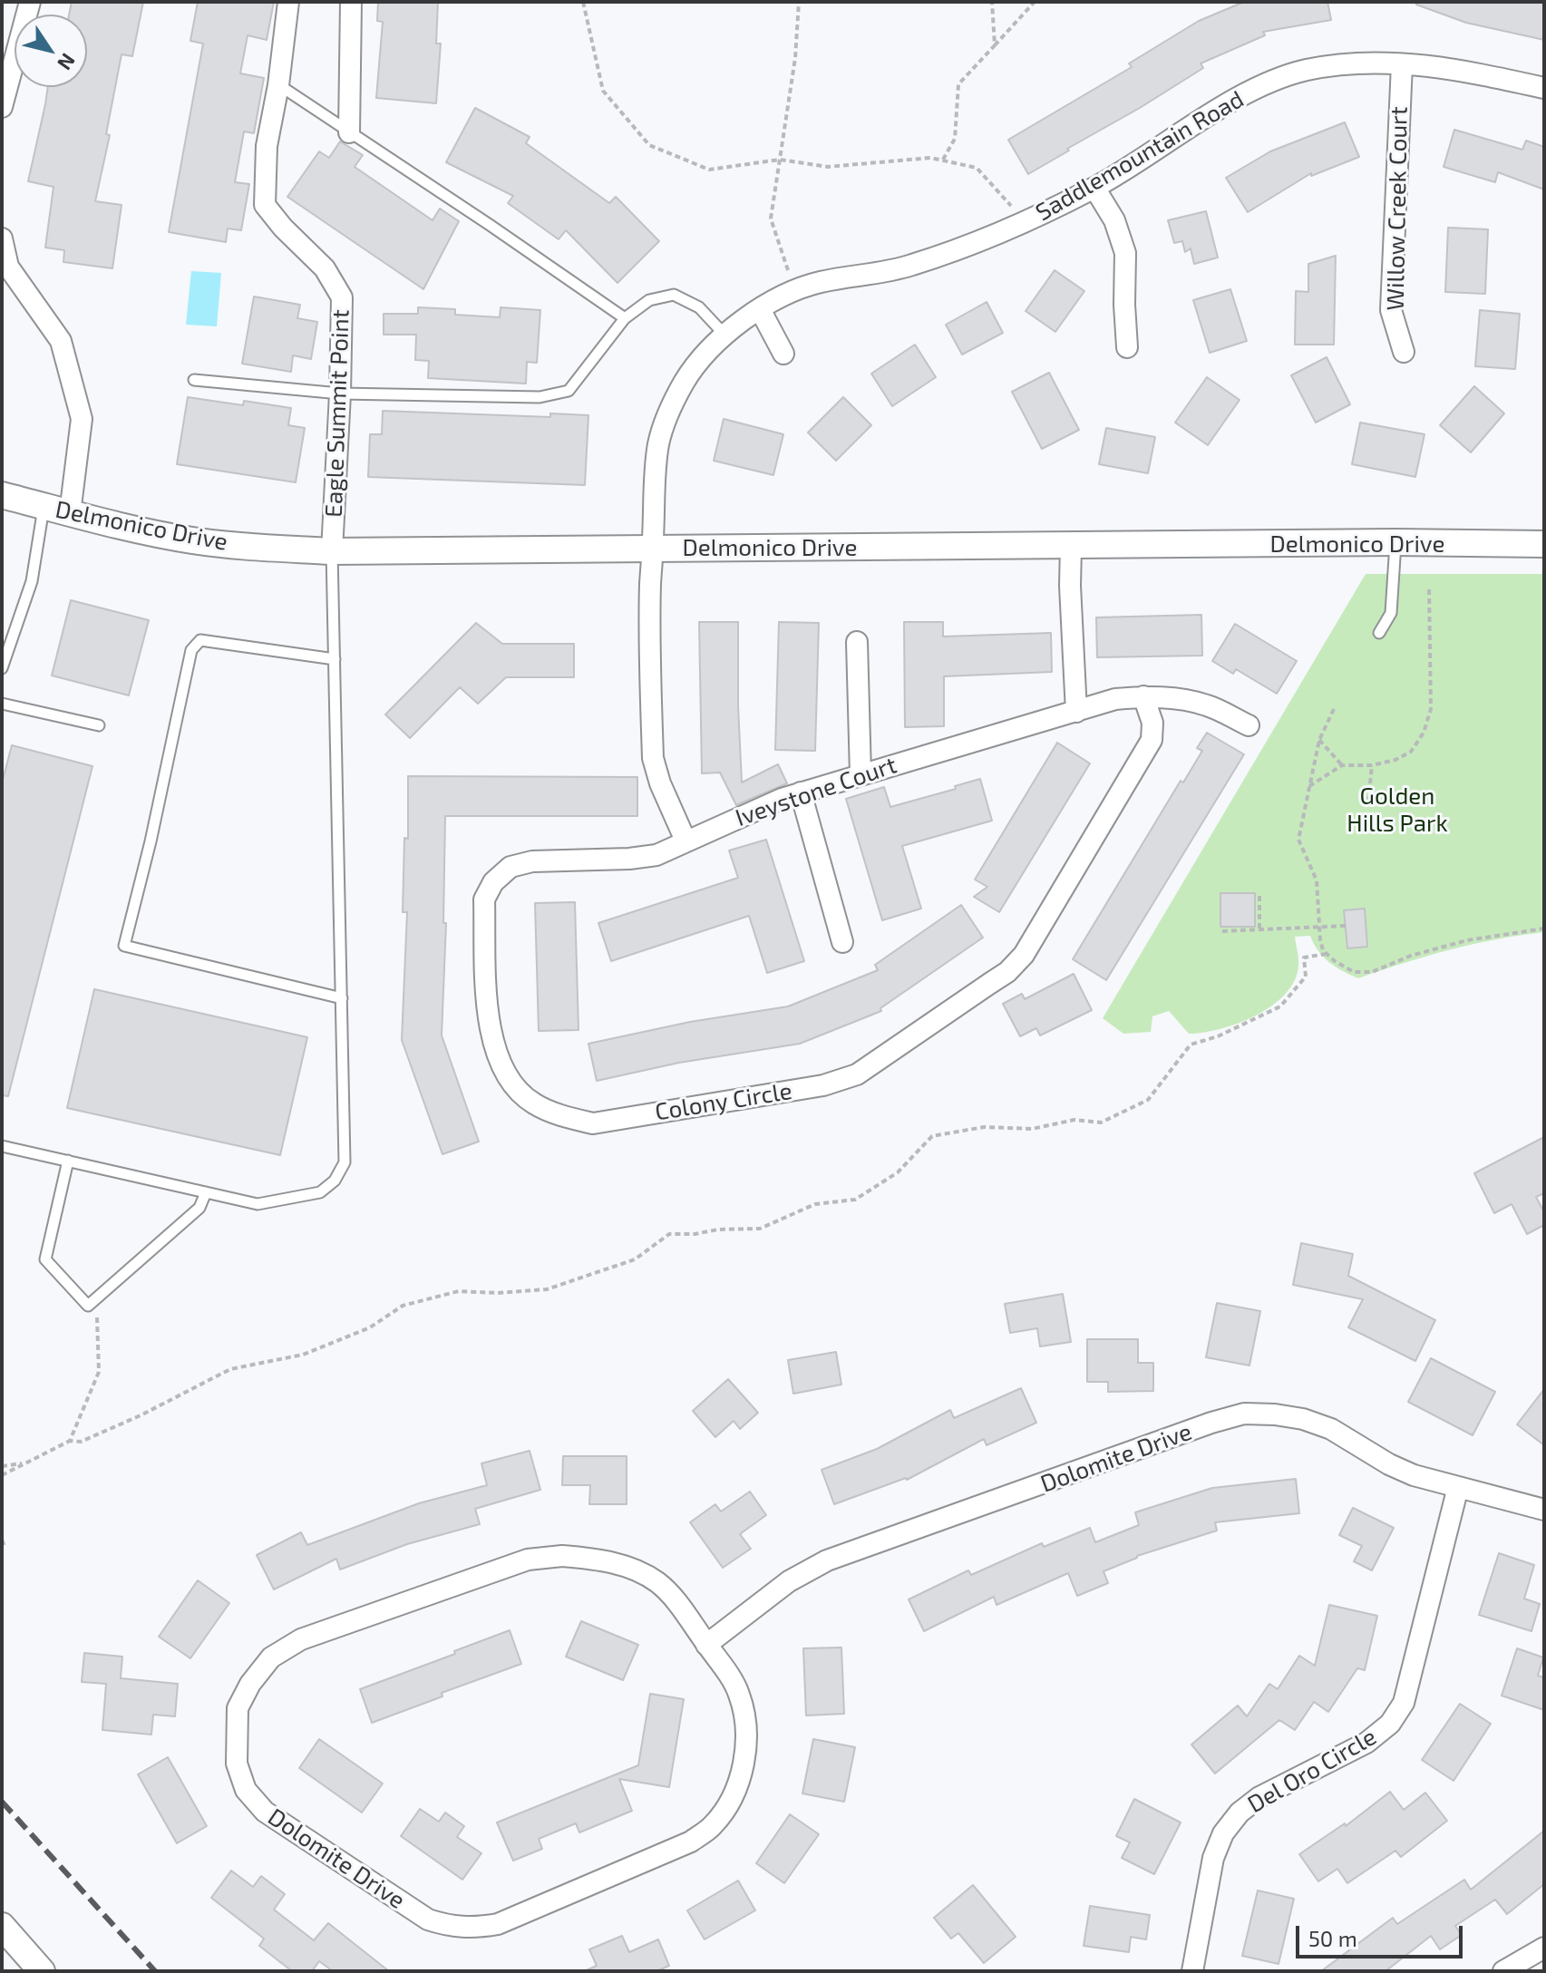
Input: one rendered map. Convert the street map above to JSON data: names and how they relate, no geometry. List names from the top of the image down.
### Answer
{
  "streets": {
    "street": [
      "Saddlemountain Road",
      "Willow Creek Court",
      "Eagle Summit Point",
      "Delmonico Drive",
      "Iveystone Court",
      "Colony Circle",
      "Dolomite Drive",
      "Del Oro Circle"
    ]
  },
  "crossings": [
    ["Saddlemountain Road", "Willow Creek Court"],
    ["Saddlemountain Road", "Delmonico Drive"],
    ["Eagle Summit Point", "Delmonico Drive"],
    ["Iveystone Court", "Colony Circle"],
    ["Dolomite Drive", "Del Oro Circle"]
  ],
  "parks": ["Golden Hills Park"],
  "scale_bar": "50 m",
  "north": "bottom right"
}
